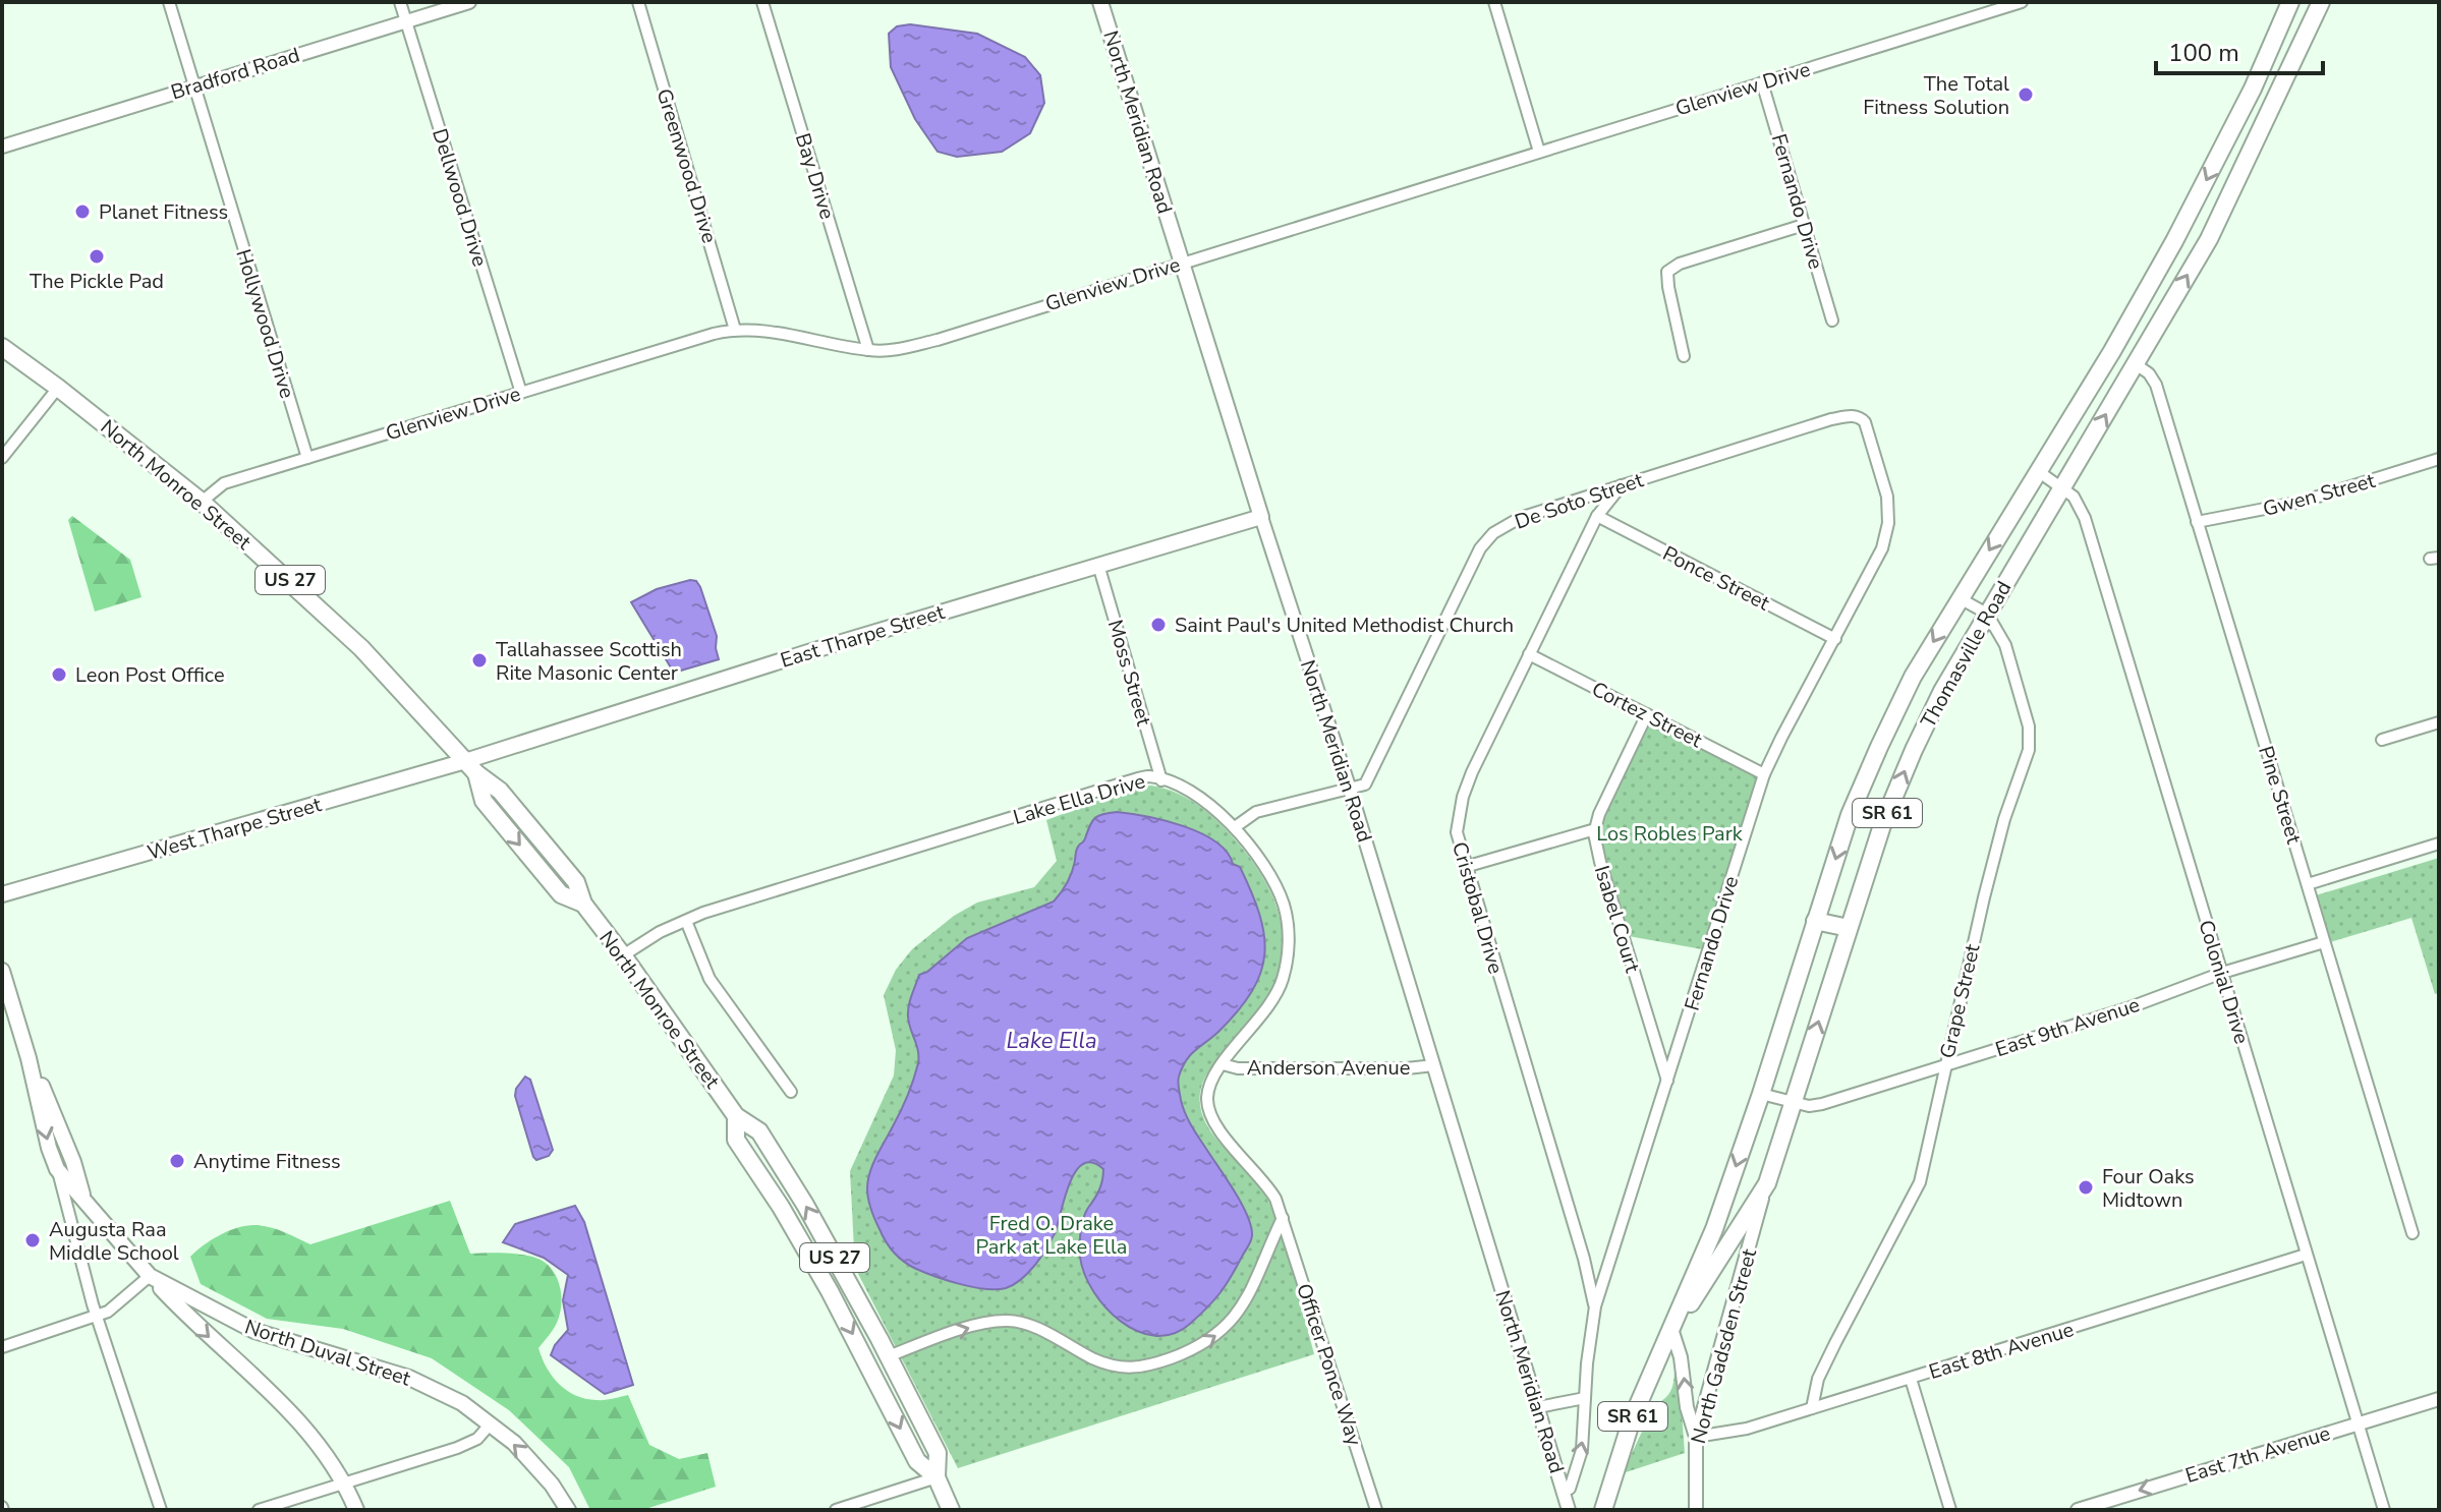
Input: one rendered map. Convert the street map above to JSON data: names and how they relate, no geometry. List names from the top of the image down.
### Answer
{
  "streets": {
    "main road": [
      "North Meridian Road",
      "North Monroe Street",
      "US 27",
      "East Tharpe Street",
      "Thomasville Road",
      "SR 61",
      "West Tharpe Street",
      "North Duval Street"
    ],
    "street": [
      "Bradford Road",
      "Glenview Drive",
      "Greenwood Drive",
      "Bay Drive",
      "Dellwood Drive",
      "Fernando Drive",
      "Hollywood Drive",
      "Gwen Street",
      "De Soto Street",
      "Ponce Street",
      "Moss Street",
      "Cortez Street",
      "Pine Street",
      "Lake Ella Drive",
      "Cristobal Drive",
      "Isabel Court",
      "Colonial Drive",
      "Grape Street",
      "East 9th Avenue",
      "Anderson Avenue",
      "North Gadsden Street",
      "East 8th Avenue",
      "Officer Ponce Way",
      "East 7th Avenue"
    ]
  },
  "crossings": [
    ["Bradford Road", "Dellwood Drive"],
    ["Bradford Road", "Hollywood Drive"],
    ["Glenview Drive", "North Meridian Road"],
    ["Glenview Drive", "Greenwood Drive"],
    ["Glenview Drive", "Bay Drive"],
    ["Glenview Drive", "Dellwood Drive"],
    ["Glenview Drive", "Fernando Drive"],
    ["Glenview Drive", "Hollywood Drive"],
    ["Glenview Drive", "North Monroe Street"],
    ["North Meridian Road", "Fernando Drive"],
    ["North Meridian Road", "De Soto Street"],
    ["North Meridian Road", "East Tharpe Street"],
    ["North Meridian Road", "Anderson Avenue"],
    ["Fernando Drive", "De Soto Street"],
    ["Fernando Drive", "Ponce Street"],
    ["Fernando Drive", "Cortez Street"],
    ["Fernando Drive", "Cristobal Drive"],
    ["Fernando Drive", "Isabel Court"],
    ["North Monroe Street", "East Tharpe Street"],
    ["North Monroe Street", "Lake Ella Drive"],
    ["North Monroe Street", "West Tharpe Street"],
    ["Gwen Street", "Pine Street"],
    ["De Soto Street", "Cristobal Drive"],
    ["Ponce Street", "Cristobal Drive"],
    ["East Tharpe Street", "Moss Street"],
    ["East Tharpe Street", "West Tharpe Street"],
    ["Thomasville Road", "Pine Street"],
    ["Thomasville Road", "Colonial Drive"],
    ["Thomasville Road", "Grape Street"],
    ["Thomasville Road", "East 9th Avenue"],
    ["Thomasville Road", "North Gadsden Street"],
    ["Moss Street", "Lake Ella Drive"],
    ["Cortez Street", "Cristobal Drive"],
    ["Pine Street", "East 9th Avenue"],
    ["Lake Ella Drive", "Anderson Avenue"],
    ["Lake Ella Drive", "Officer Ponce Way"],
    ["Colonial Drive", "East 9th Avenue"],
    ["Colonial Drive", "East 8th Avenue"],
    ["Colonial Drive", "East 7th Avenue"],
    ["Grape Street", "East 9th Avenue"],
    ["Grape Street", "East 8th Avenue"],
    ["North Gadsden Street", "East 8th Avenue"]
  ],
  "one_way": ["East 7th Avenue"],
  "water": ["Lake Ella"],
  "parks": ["Los Robles Park", "Fred O. Drake Park at Lake Ella"],
  "places": [
    "The Total Fitness Solution",
    "Planet Fitness",
    "The Pickle Pad",
    "Saint Paul's United Methodist Church",
    "Tallahassee Scottish Rite Masonic Center",
    "Leon Post Office",
    "Anytime Fitness",
    "Four Oaks Midtown",
    "Augusta Raa Middle School"
  ],
  "scale_bar": "100 m"
}
